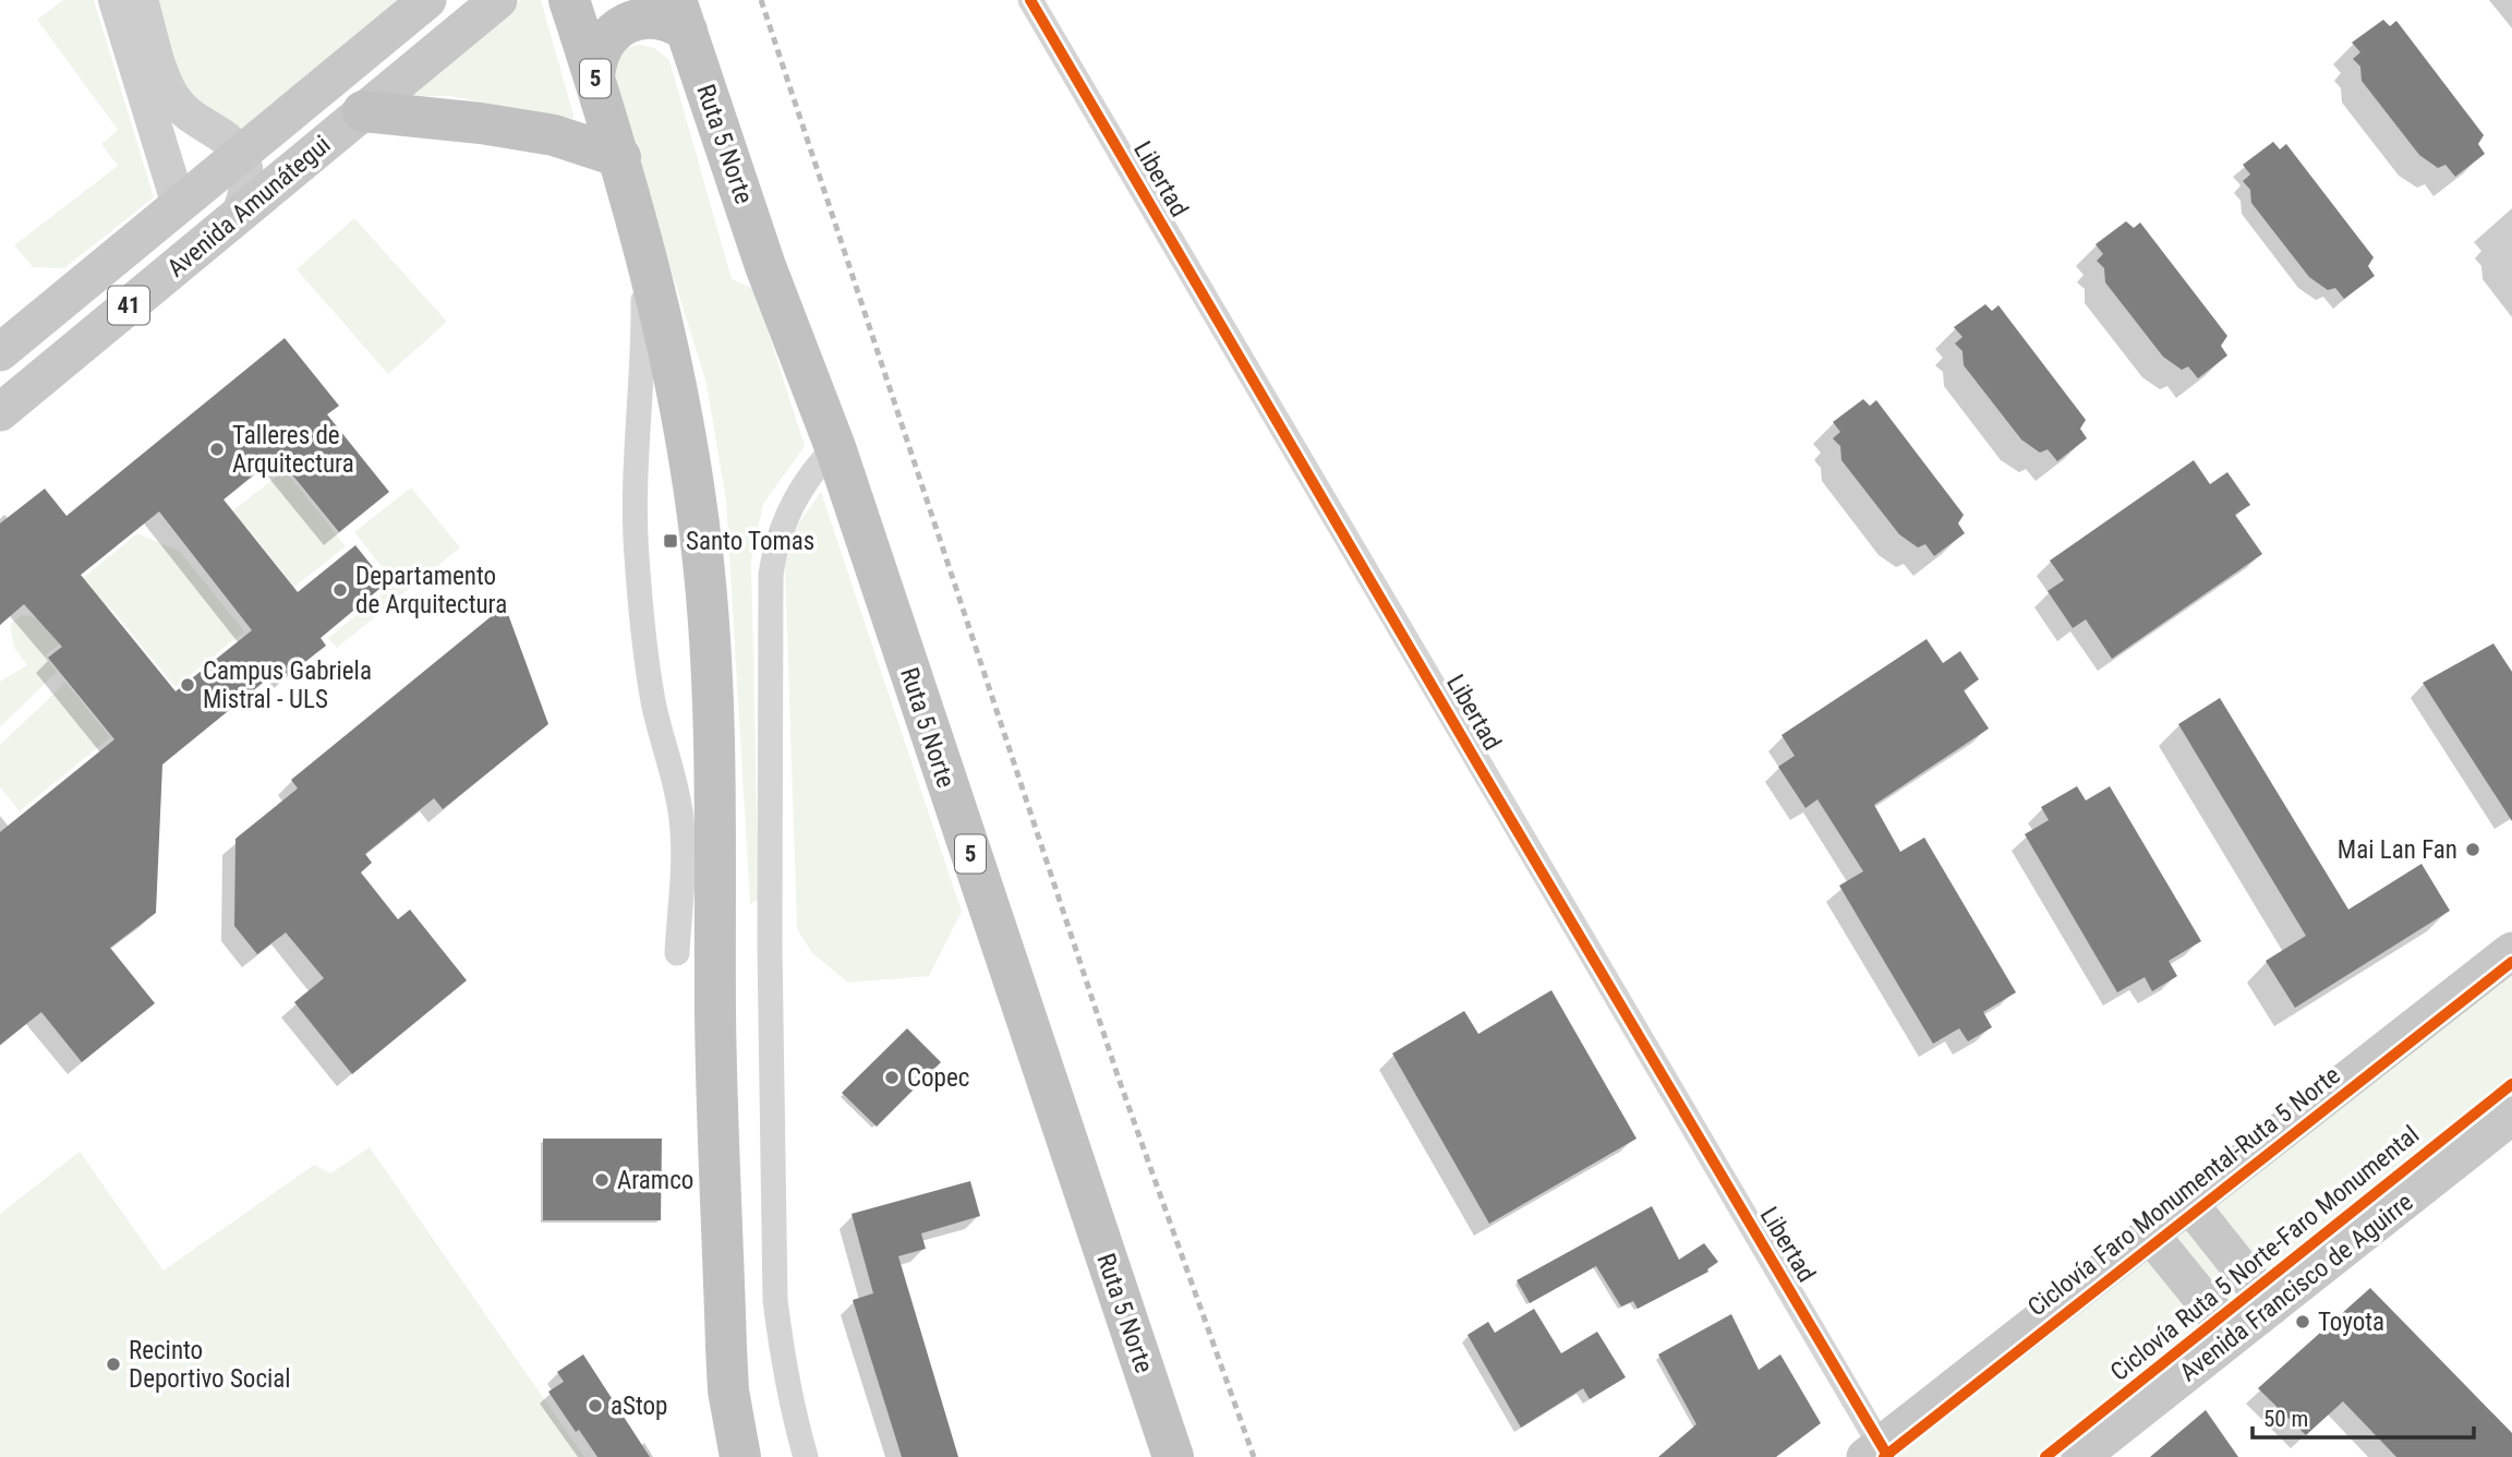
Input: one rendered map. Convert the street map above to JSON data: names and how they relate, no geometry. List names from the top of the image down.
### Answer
{
  "streets": {
    "highway": ["5", "Ruta 5 Norte"],
    "main road": ["Avenida Amunátegui", "41", "Avenida Francisco de Aguirre"],
    "street": ["Libertad"],
    "cycle path": ["Ciclovía Faro Monumental-Ruta 5 Norte", "Ciclovía Ruta 5 Norte-Faro Monumental"]
  },
  "places": {
    "other": [
      "Talleres de Arquitectura",
      "Departamento de Arquitectura",
      "Campus Gabriela Mistral - ULS",
      "Mai Lan Fan",
      "Copec",
      "Aramco",
      "Toyota",
      "Recinto Deportivo Social",
      "aStop"
    ],
    "transit": ["Santo Tomas"]
  },
  "scale_bar": "50 m"
}
